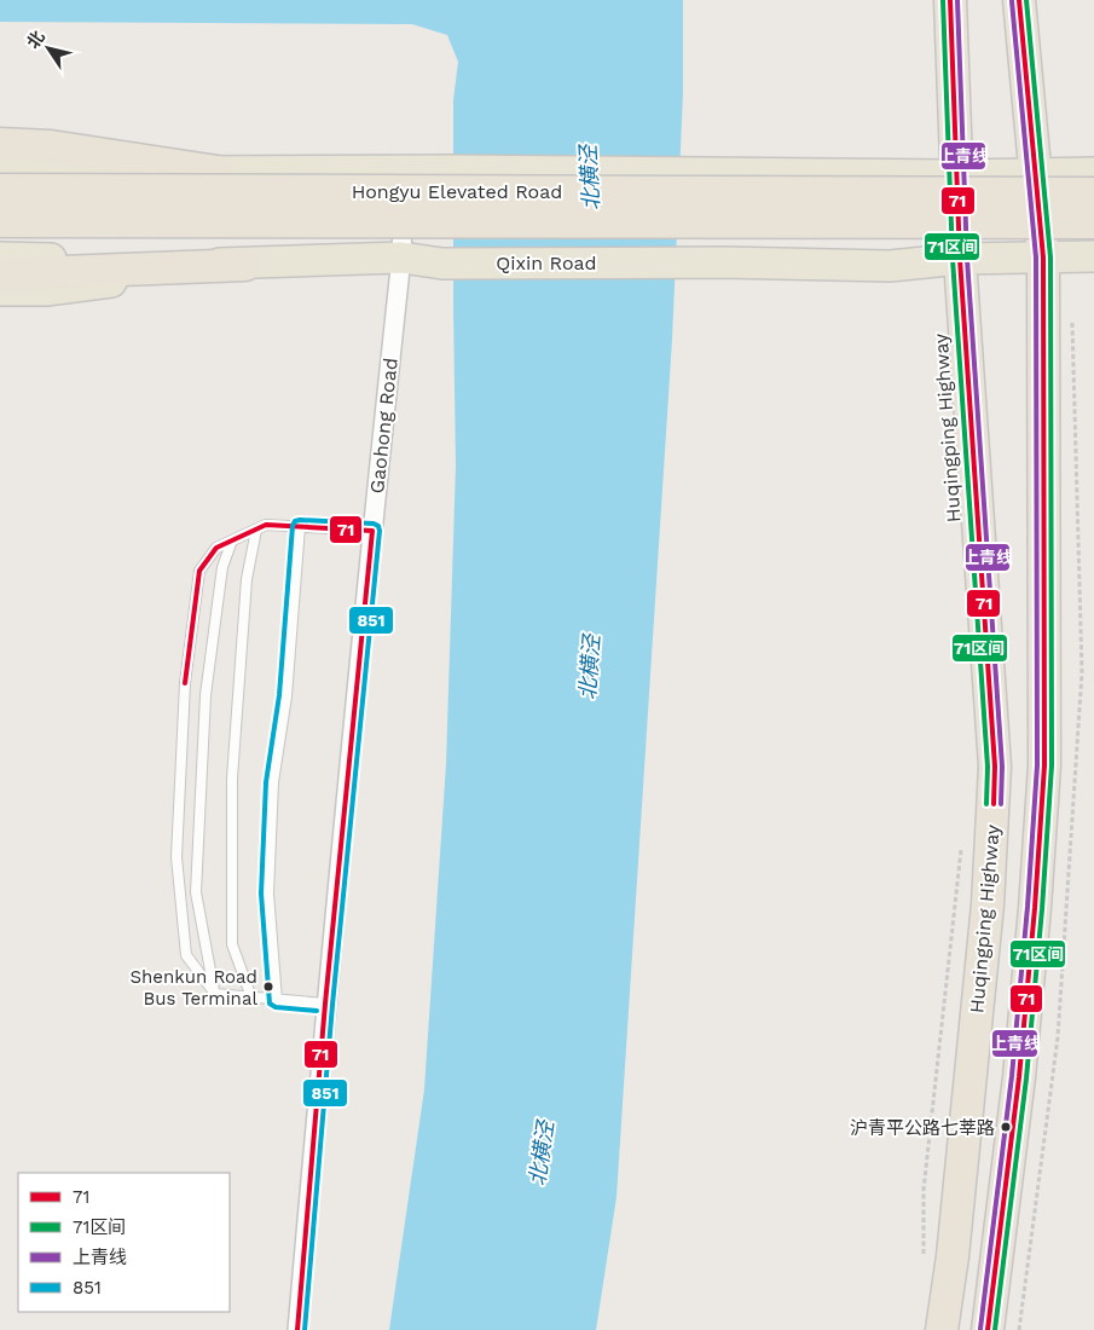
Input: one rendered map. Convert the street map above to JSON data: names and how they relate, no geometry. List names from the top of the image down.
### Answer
{
  "streets": {
    "highway": ["Hongyu Elevated Road", "Huqingping Highway"],
    "main road": ["Qixin Road"],
    "street": ["Gaohong Road"]
  },
  "crossings": [
    ["Qixin Road", "Gaohong Road"],
    ["Qixin Road", "Huqingping Highway"]
  ],
  "water": ["北横泾"],
  "places": ["Shenkun Road Bus Terminal", "沪青平公路七莘路"],
  "lines": [
    "transit line 71",
    "transit line 71区间",
    "transit line 上青线",
    "transit line 851"
  ],
  "legend": [
    "71",
    "71区间",
    "上青线",
    "851"
  ],
  "north": "top left"
}
